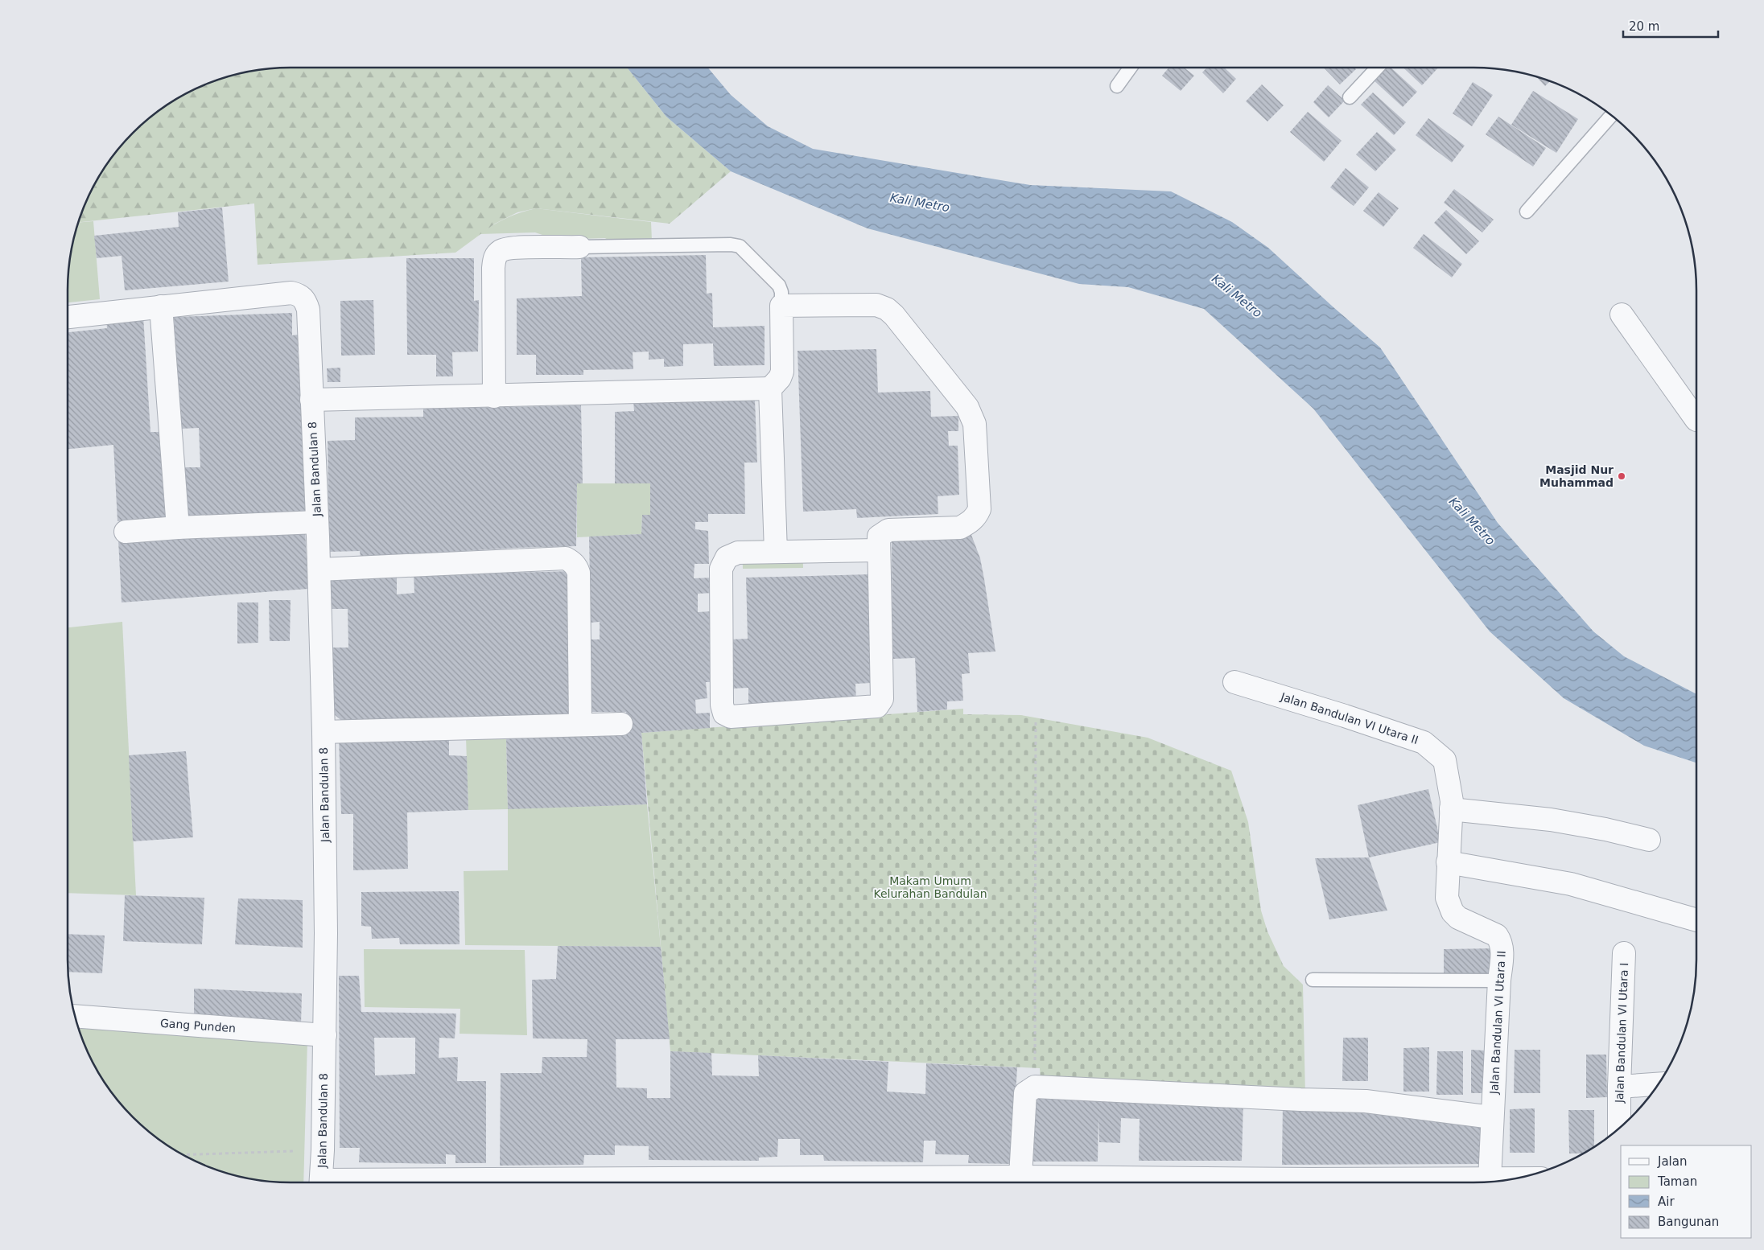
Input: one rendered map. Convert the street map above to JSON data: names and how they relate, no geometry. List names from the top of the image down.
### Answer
{
  "streets": {
    "street": [
      "Jalan Bandulan 8",
      "Jalan Bandulan VI Utara II",
      "Gang Punden",
      "Jalan Bandulan VI Utara I"
    ]
  },
  "crossings": [
    ["Jalan Bandulan 8", "Gang Punden"]
  ],
  "water": ["Kali Metro"],
  "parks": ["Makam Umum Kelurahan Bandulan"],
  "places": ["Masjid Nur Muhammad"],
  "legend": [
    "Jalan",
    "Taman",
    "Air",
    "Bangunan"
  ],
  "scale_bar": "20 m"
}
